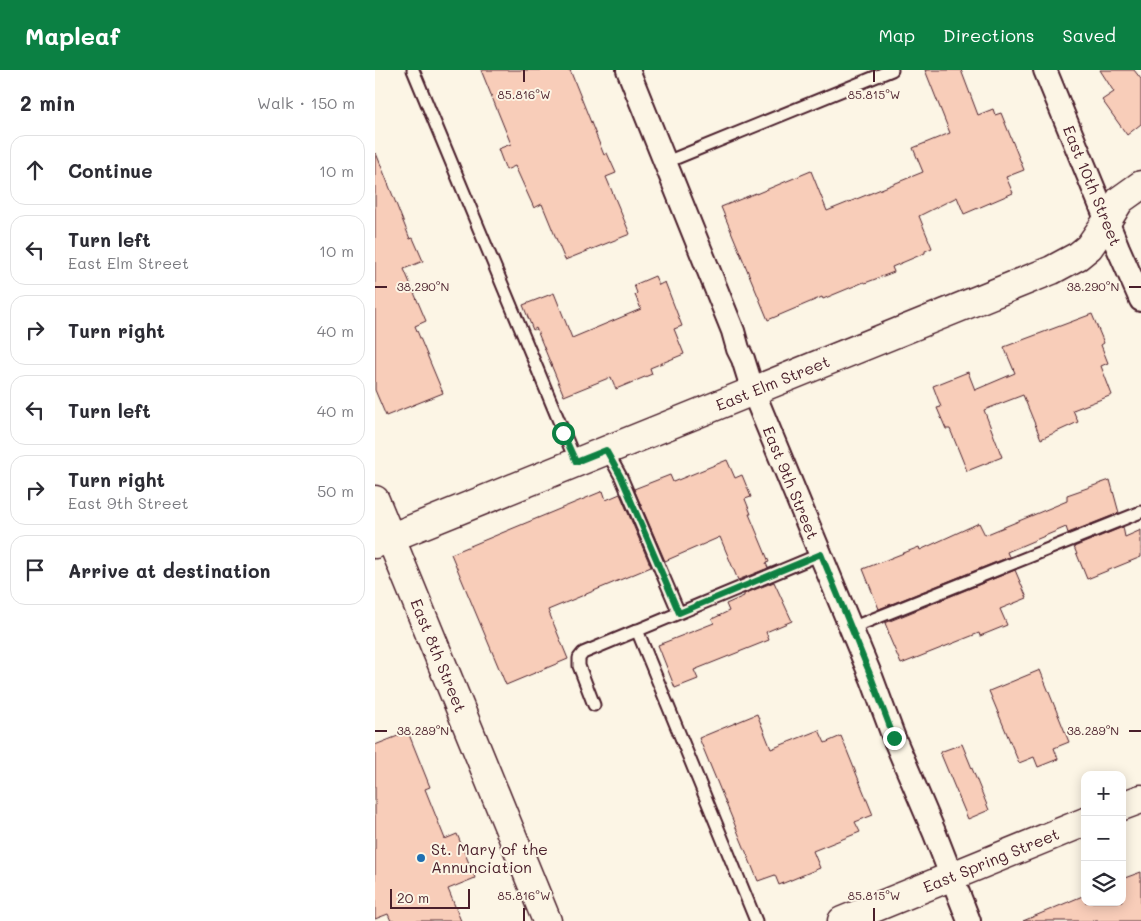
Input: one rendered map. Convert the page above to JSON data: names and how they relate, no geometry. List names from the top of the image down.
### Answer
{
  "streets": {
    "main road": ["East Elm Street", "East 8th Street", "East Spring Street"],
    "street": ["East 10th Street", "East 9th Street"]
  },
  "crossings": [
    ["East 10th Street", "East Elm Street"],
    ["East Elm Street", "East 9th Street"],
    ["East Elm Street", "East 8th Street"],
    ["East 9th Street", "East Spring Street"]
  ],
  "places": ["St. Mary of the Annunciation"],
  "scale_bar": "20 m",
  "page": {
    "header": "Mapleaf",
    "nav": ["Map", "Directions", "Saved"],
    "heading": ["2 min", "Walk · 150 m"],
    "list": [
      ["Continue", "10 m"],
      ["Turn left", "East Elm Street", "10 m"],
      ["Turn right", "40 m"],
      ["Turn left", "40 m"],
      ["Turn right", "East 9th Street", "50 m"],
      "Arrive at destination"
    ],
    "map_buttons": ["+", "−"],
    "scale": "20 m"
  },
  "coordinates": [
    "85.816°W",
    "85.815°W",
    "38.290°N",
    "38.289°N"
  ]
}
